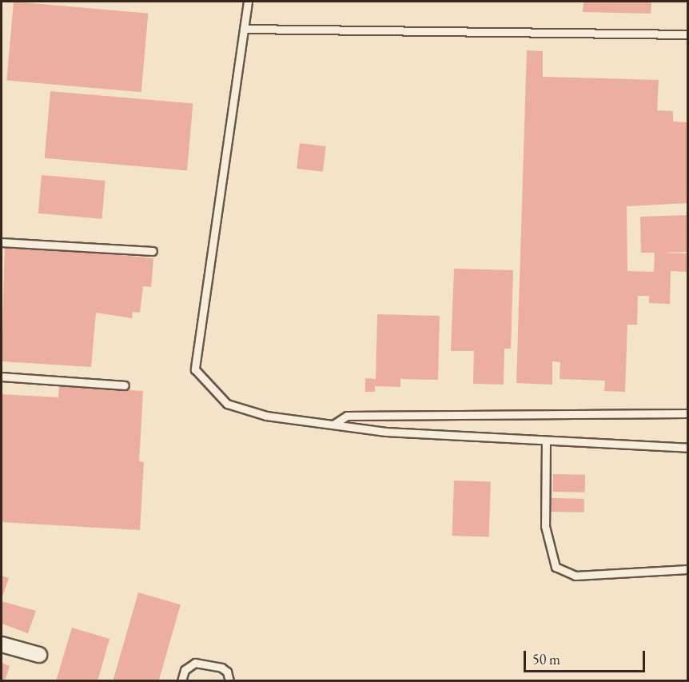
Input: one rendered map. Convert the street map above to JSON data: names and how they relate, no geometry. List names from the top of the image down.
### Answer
{
  "scale_bar": "50 m"
}
